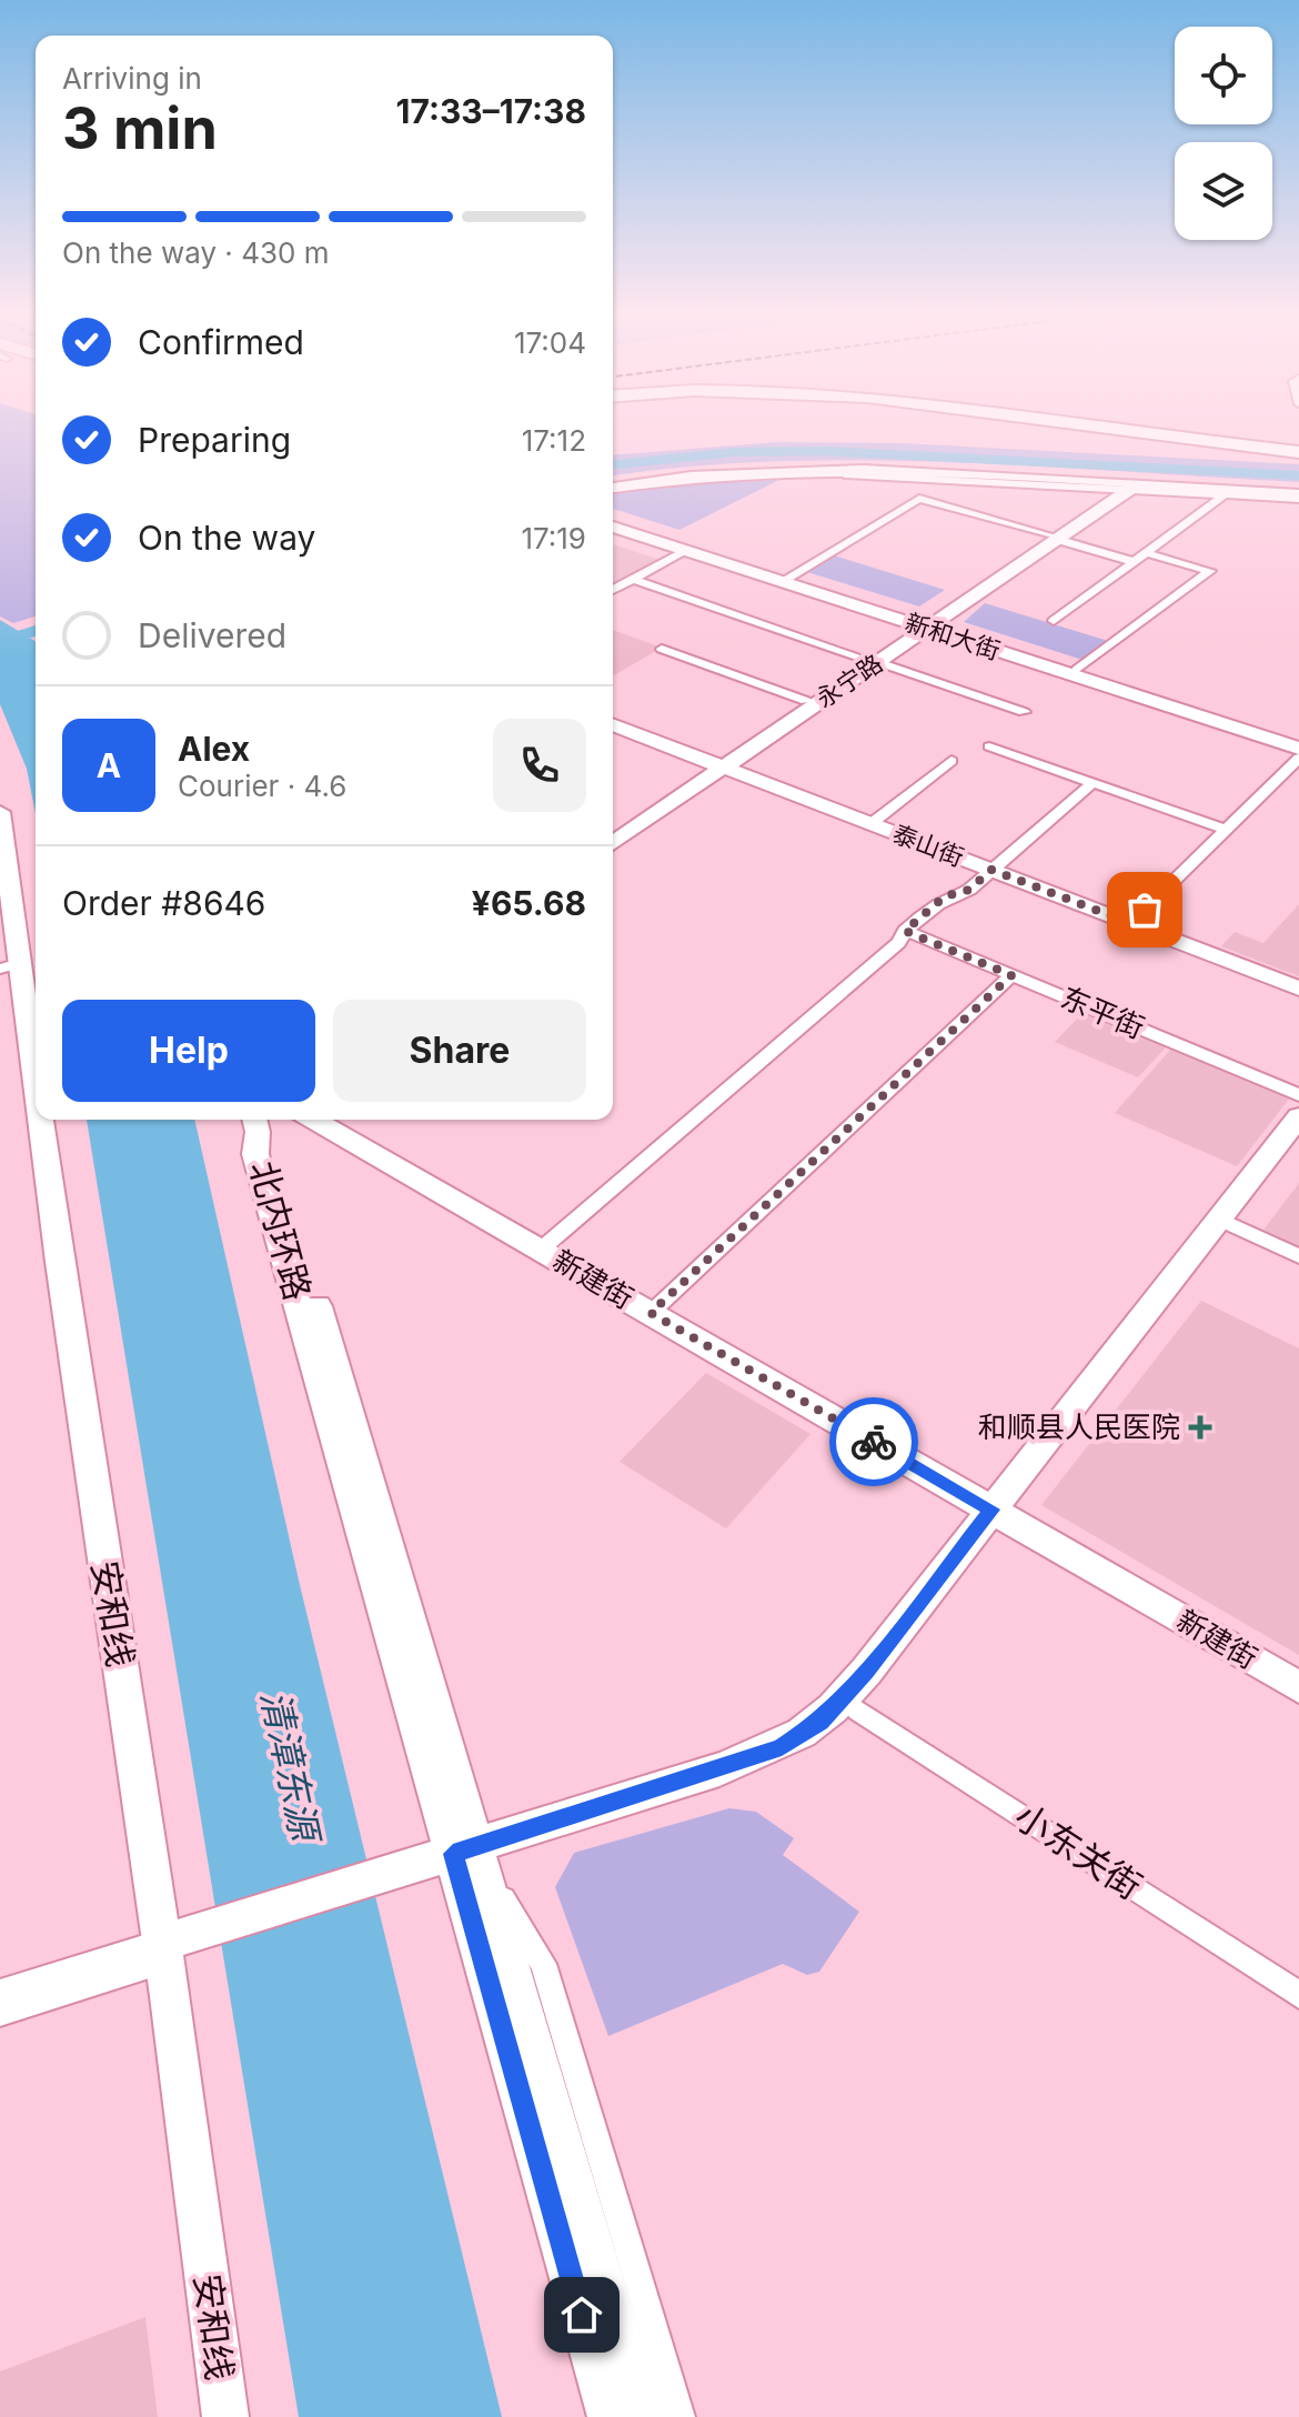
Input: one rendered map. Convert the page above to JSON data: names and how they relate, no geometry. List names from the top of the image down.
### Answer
{
  "streets": {
    "main road": [
      "新和大街",
      "永宁路",
      "泰山街",
      "北内环路",
      "新建街",
      "安和线"
    ],
    "street": ["东平街", "小东关街"]
  },
  "crossings": [
    ["新和大街", "永宁路"],
    ["永宁路", "泰山街"]
  ],
  "water": ["清漳东源"],
  "places": {
    "health": ["和顺县人民医院"]
  },
  "page": {
    "heading": ["3 min", "Arriving in", "17:33–17:38"],
    "panel": [
      "Alex",
      "Courier · 4.6",
      "Order #8646",
      "¥65.68"
    ],
    "bar": "On the way · 430 m",
    "list": [
      ["Confirmed", "17:04"],
      ["Preparing", "17:12"],
      ["On the way", "17:19"],
      "Delivered"
    ],
    "round": "A",
    "buttons": ["Help", "Share"]
  }
}
